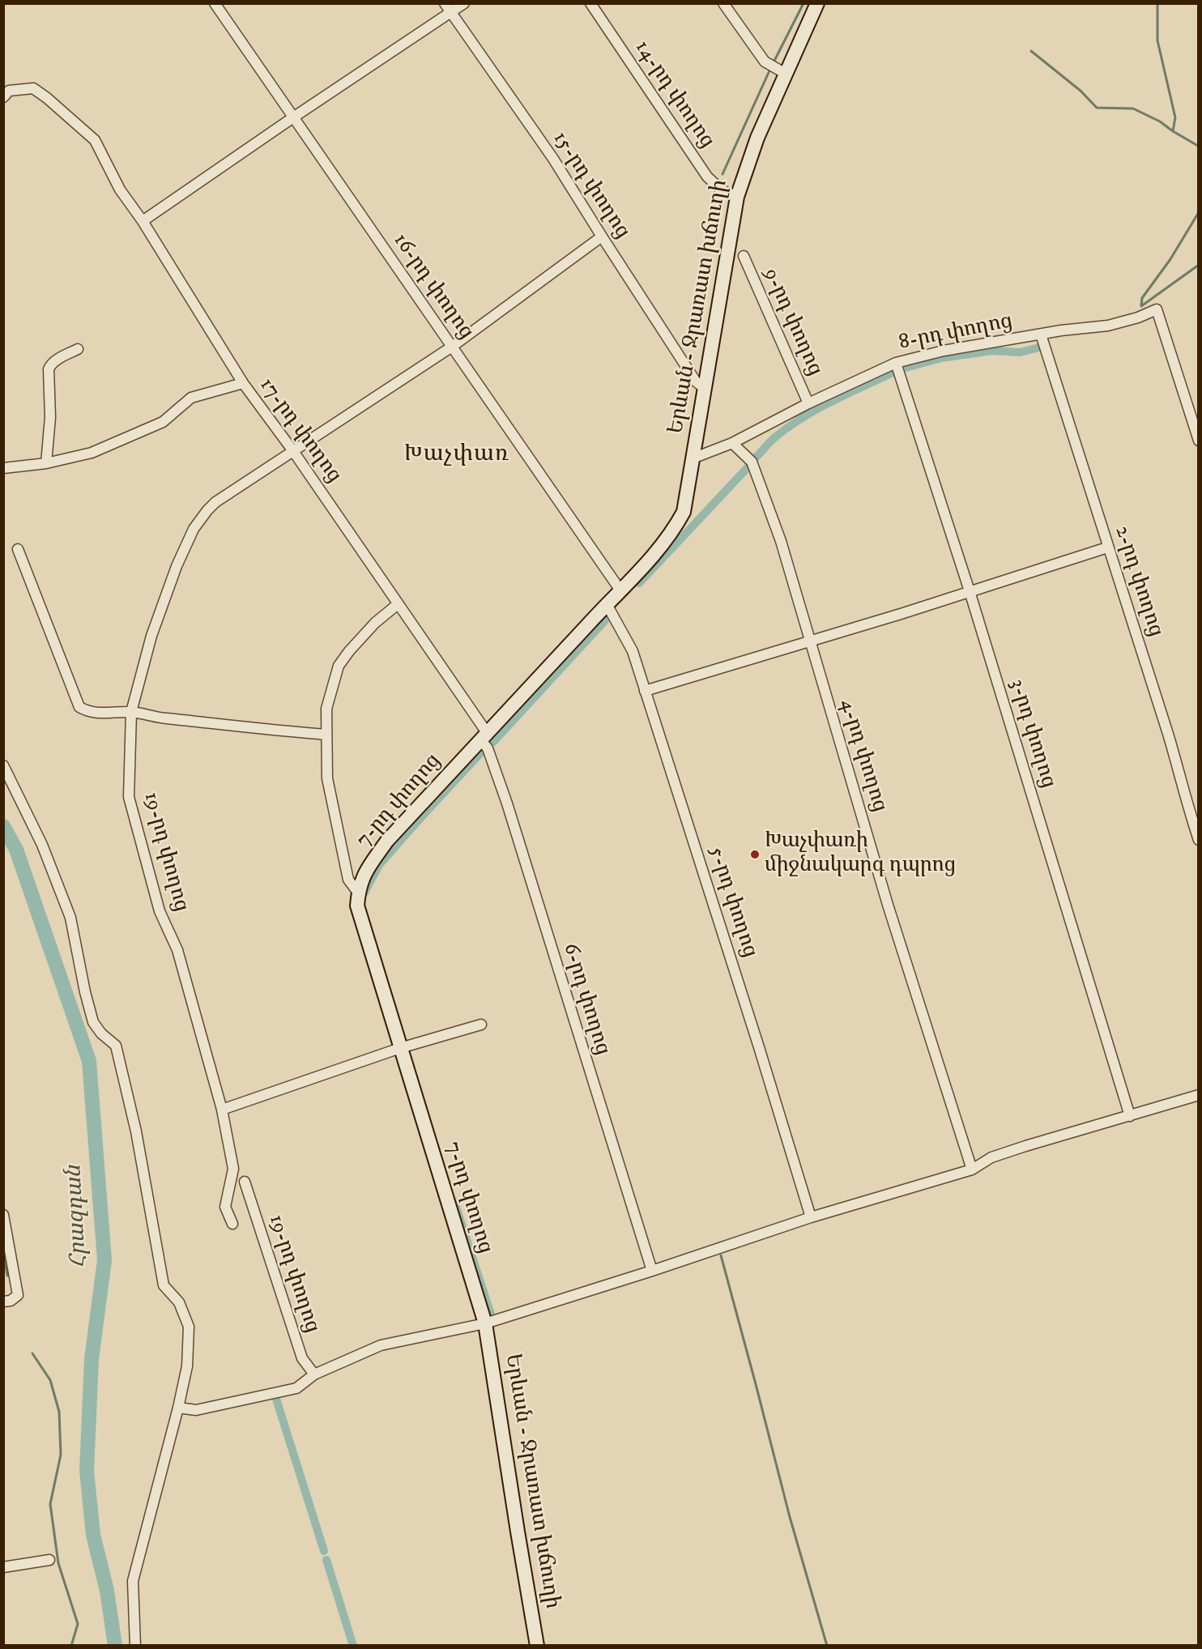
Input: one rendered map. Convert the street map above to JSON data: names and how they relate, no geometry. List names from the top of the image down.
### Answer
{
  "streets": {
    "main road": ["Երևան - Ջրառատ խճուղի", "7-րդ փողոց"],
    "street": [
      "14-րդ փողոց",
      "15-րդ փողոց",
      "16-րդ փողոց",
      "9-րդ փողոց",
      "8-րդ փողոց",
      "17-րդ փողոց",
      "2-րդ փողոց",
      "3-րդ փողոց",
      "4-րդ փողոց",
      "19-րդ փողոց",
      "5-րդ փողոց",
      "6-րդ փողոց"
    ]
  },
  "crossings": [
    ["14-րդ փողոց", "Երևան - Ջրառատ խճուղի"],
    ["15-րդ փողոց", "Երևան - Ջրառատ խճուղի"],
    ["15-րդ փողոց", "19-րդ փողոց"],
    ["16-րդ փողոց", "7-րդ փողոց"],
    ["16-րդ փողոց", "19-րդ փողոց"],
    ["Երևան - Ջրառատ խճուղի", "8-րդ փողոց"],
    ["Երևան - Ջրառատ խճուղի", "7-րդ փողոց"],
    ["9-րդ փողոց", "8-րդ փողոց"],
    ["8-րդ փողոց", "2-րդ փողոց"],
    ["8-րդ փողոց", "3-րդ փողոց"],
    ["8-րդ փողոց", "4-րդ փողոց"],
    ["8-րդ փողոց", "7-րդ փողոց"],
    ["17-րդ փողոց", "7-րդ փողոց"],
    ["17-րդ փողոց", "19-րդ փողոց"],
    ["17-րդ փողոց", "6-րդ փողոց"],
    ["7-րդ փողոց", "5-րդ փողոց"],
    ["7-րդ փողոց", "6-րդ փողոց"]
  ],
  "districts": ["Խաչփառ"],
  "water": ["Հրազդան"],
  "places": ["Խաչփառի միջնակարգ դպրոց"]
}
